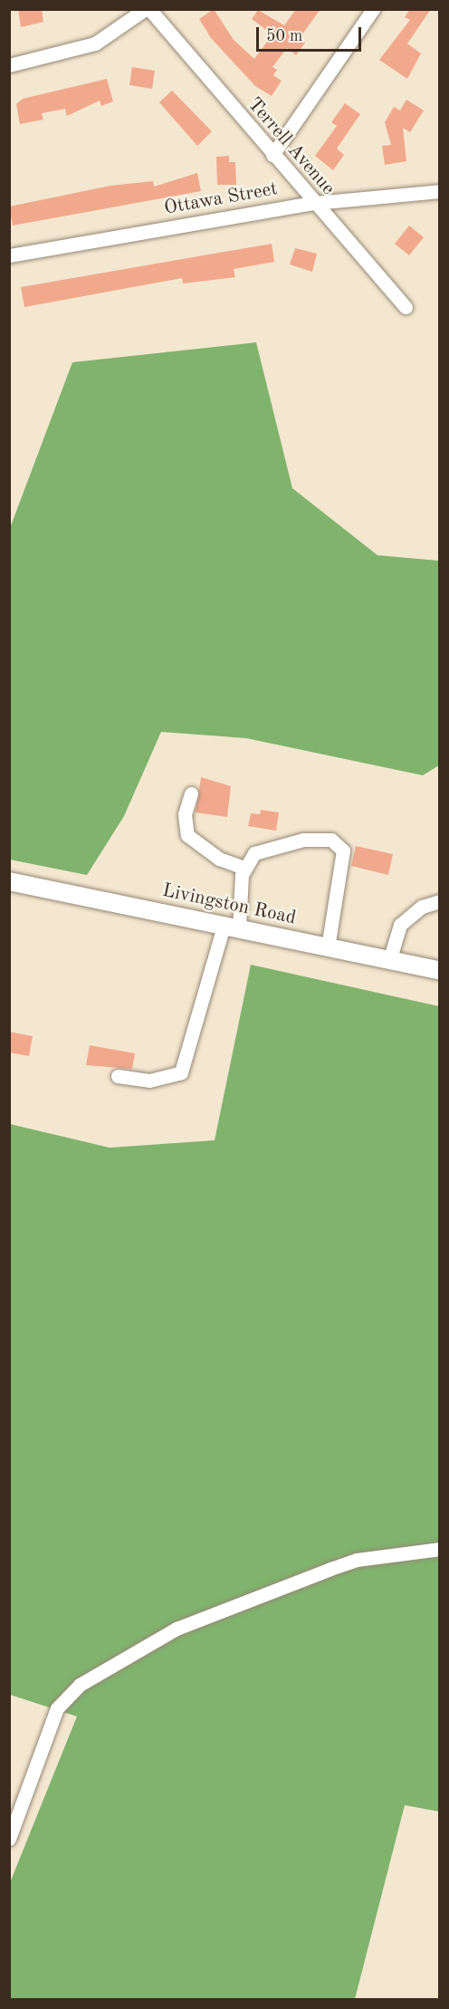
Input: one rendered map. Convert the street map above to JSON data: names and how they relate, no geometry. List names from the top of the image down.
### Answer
{
  "streets": {
    "main road": ["Livingston Road"],
    "street": ["Terrell Avenue", "Ottawa Street"]
  },
  "crossings": [
    ["Terrell Avenue", "Ottawa Street"]
  ],
  "scale_bar": "50 m"
}
